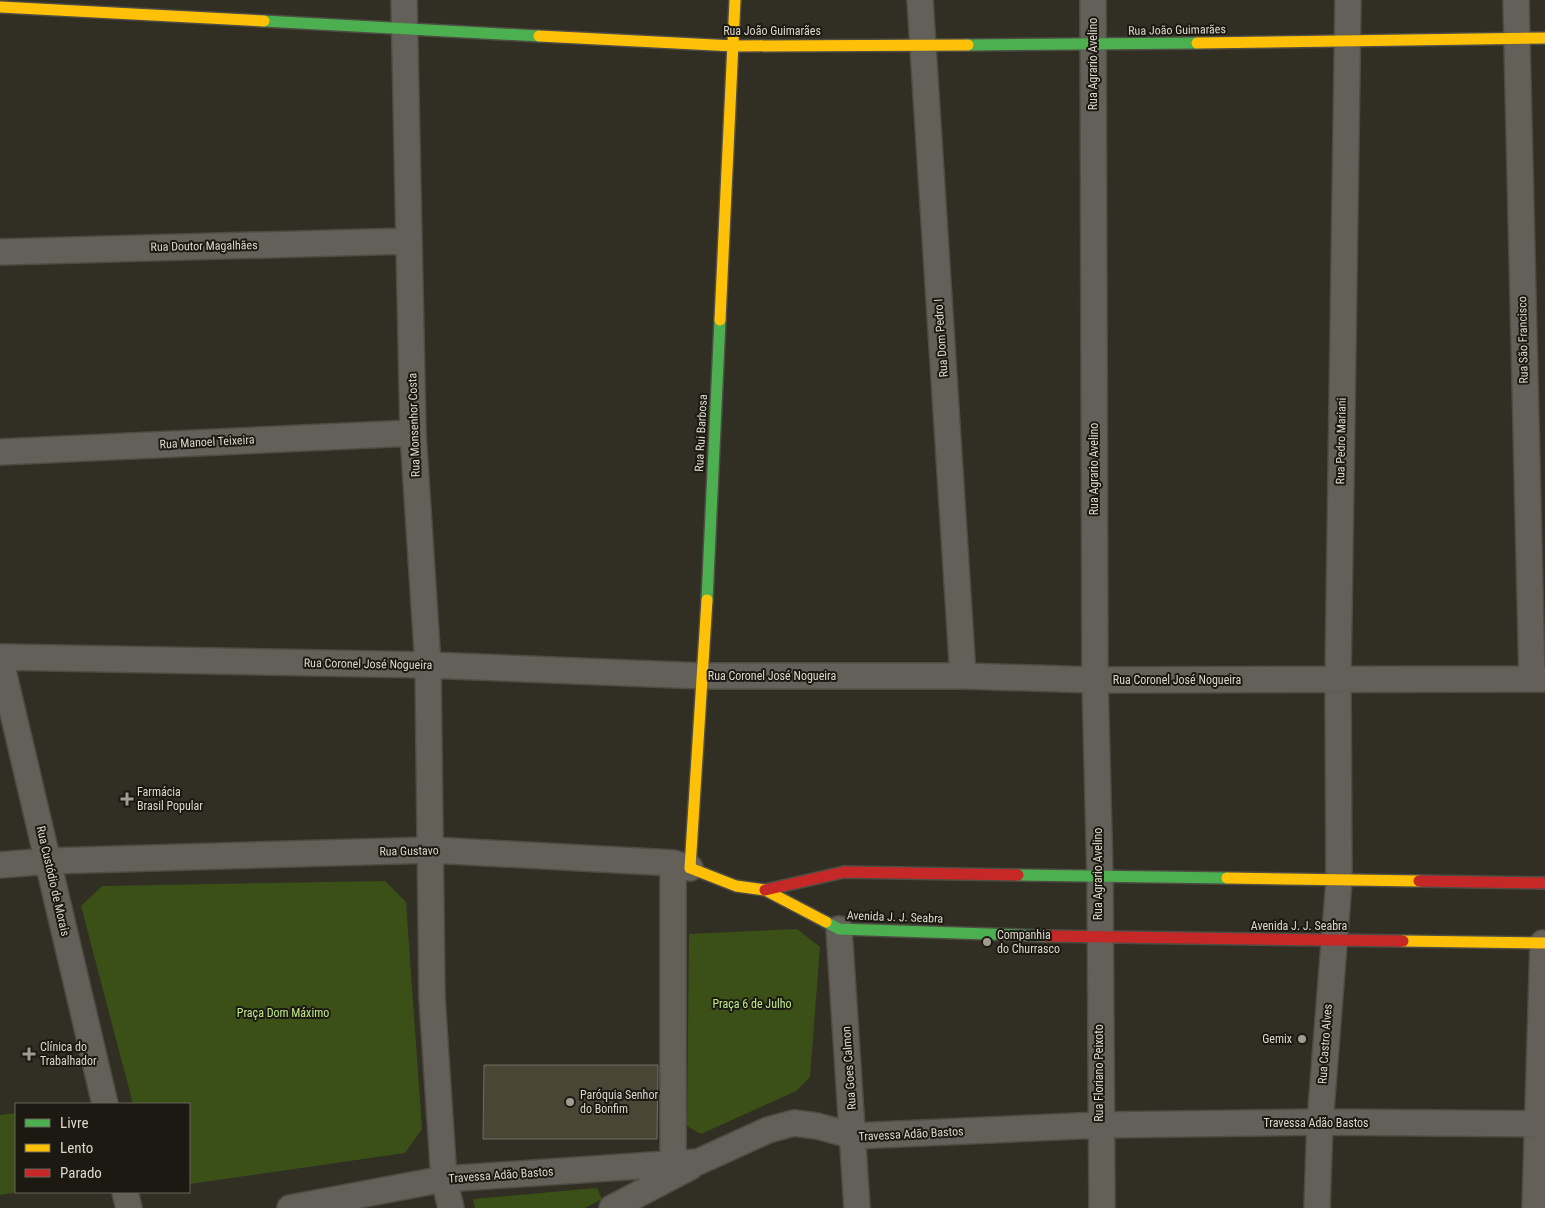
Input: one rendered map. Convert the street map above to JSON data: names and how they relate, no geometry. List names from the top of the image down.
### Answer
{
  "streets": {
    "street": [
      "Rua João Guimarães",
      "Rua Agrario Avelino",
      "Rua Doutor Magalhães",
      "Rua Dom Pedro I",
      "Rua São Francisco",
      "Rua Monsenhor Costa",
      "Rua Rui Barbosa",
      "Rua Pedro Mariani",
      "Rua Manoel Teixeira",
      "Rua Coronel José Nogueira",
      "Rua Gustavo",
      "Rua Custódio de Morais",
      "Avenida J. J. Seabra",
      "Rua Castro Alves",
      "Rua Goes Calmon",
      "Rua Floriano Peixoto",
      "Travessa Adão Bastos"
    ]
  },
  "crossings": [
    ["Rua João Guimarães", "Rua Agrario Avelino"],
    ["Rua João Guimarães", "Rua Dom Pedro I"],
    ["Rua João Guimarães", "Rua São Francisco"],
    ["Rua João Guimarães", "Rua Monsenhor Costa"],
    ["Rua João Guimarães", "Rua Rui Barbosa"],
    ["Rua João Guimarães", "Rua Pedro Mariani"],
    ["Rua Agrario Avelino", "Rua Coronel José Nogueira"],
    ["Rua Agrario Avelino", "Avenida J. J. Seabra"],
    ["Rua Agrario Avelino", "Rua Floriano Peixoto"],
    ["Rua Doutor Magalhães", "Rua Monsenhor Costa"],
    ["Rua Dom Pedro I", "Rua Coronel José Nogueira"],
    ["Rua São Francisco", "Rua Coronel José Nogueira"],
    ["Rua Monsenhor Costa", "Rua Manoel Teixeira"],
    ["Rua Monsenhor Costa", "Rua Coronel José Nogueira"],
    ["Rua Monsenhor Costa", "Rua Gustavo"],
    ["Rua Rui Barbosa", "Rua Coronel José Nogueira"],
    ["Rua Rui Barbosa", "Rua Gustavo"],
    ["Rua Pedro Mariani", "Rua Coronel José Nogueira"],
    ["Rua Pedro Mariani", "Rua Castro Alves"],
    ["Rua Coronel José Nogueira", "Rua Custódio de Morais"],
    ["Rua Gustavo", "Rua Custódio de Morais"],
    ["Rua Gustavo", "Avenida J. J. Seabra"],
    ["Avenida J. J. Seabra", "Rua Castro Alves"],
    ["Avenida J. J. Seabra", "Rua Goes Calmon"],
    ["Avenida J. J. Seabra", "Rua Floriano Peixoto"],
    ["Rua Castro Alves", "Travessa Adão Bastos"],
    ["Rua Goes Calmon", "Travessa Adão Bastos"],
    ["Rua Floriano Peixoto", "Travessa Adão Bastos"]
  ],
  "parks": ["Praça 6 de Julho", "Praça Dom Máximo"],
  "places": {
    "health": ["Farmácia Brasil Popular", "Clínica do Trabalhador"],
    "other": ["Companhia do Churrasco", "Gemix", "Paróquia Senhor do Bonfim"]
  },
  "legend": ["Livre", "Lento", "Parado"]
}
